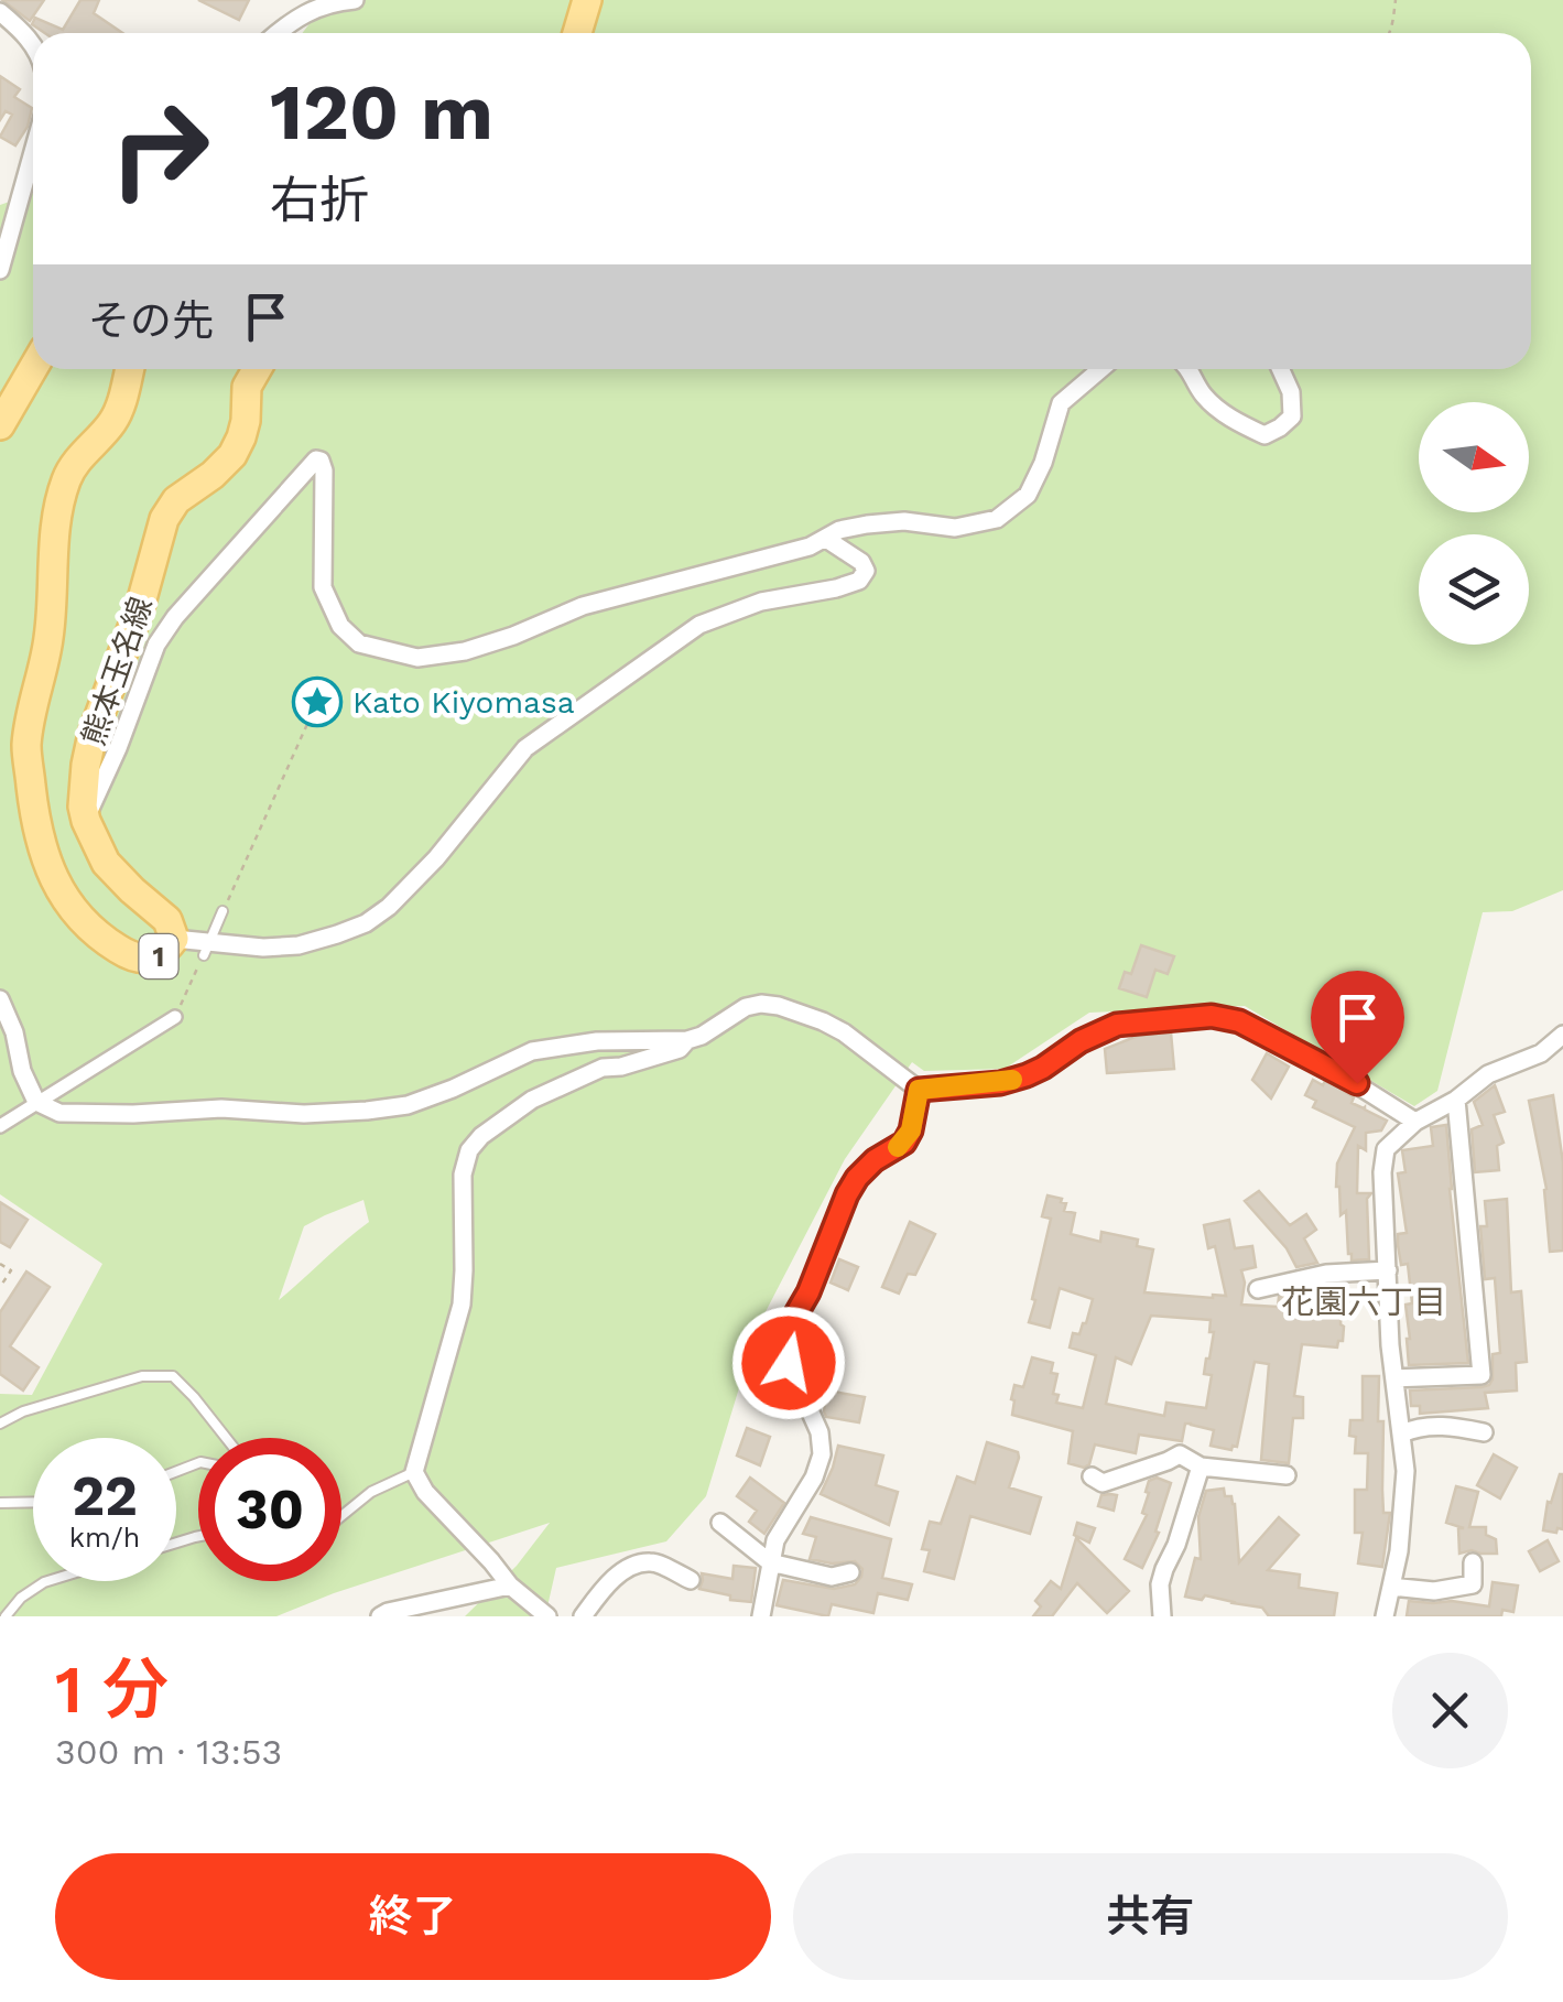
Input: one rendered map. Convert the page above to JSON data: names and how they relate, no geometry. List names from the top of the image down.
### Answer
{
  "streets": {
    "main road": ["熊本玉名線", "1"]
  },
  "crossings": [
    ["熊本玉名線", "1"]
  ],
  "districts": ["花園六丁目"],
  "places": {
    "place": ["Kato Kiyomasa"]
  },
  "north": "right",
  "page": {
    "turn": ["120 m", "右折"],
    "then": "その先",
    "speed": "22 km/h",
    "limit": "30",
    "heading": ["1 分", "300 m · 13:53"],
    "buttons": ["終了", "共有"]
  }
}
